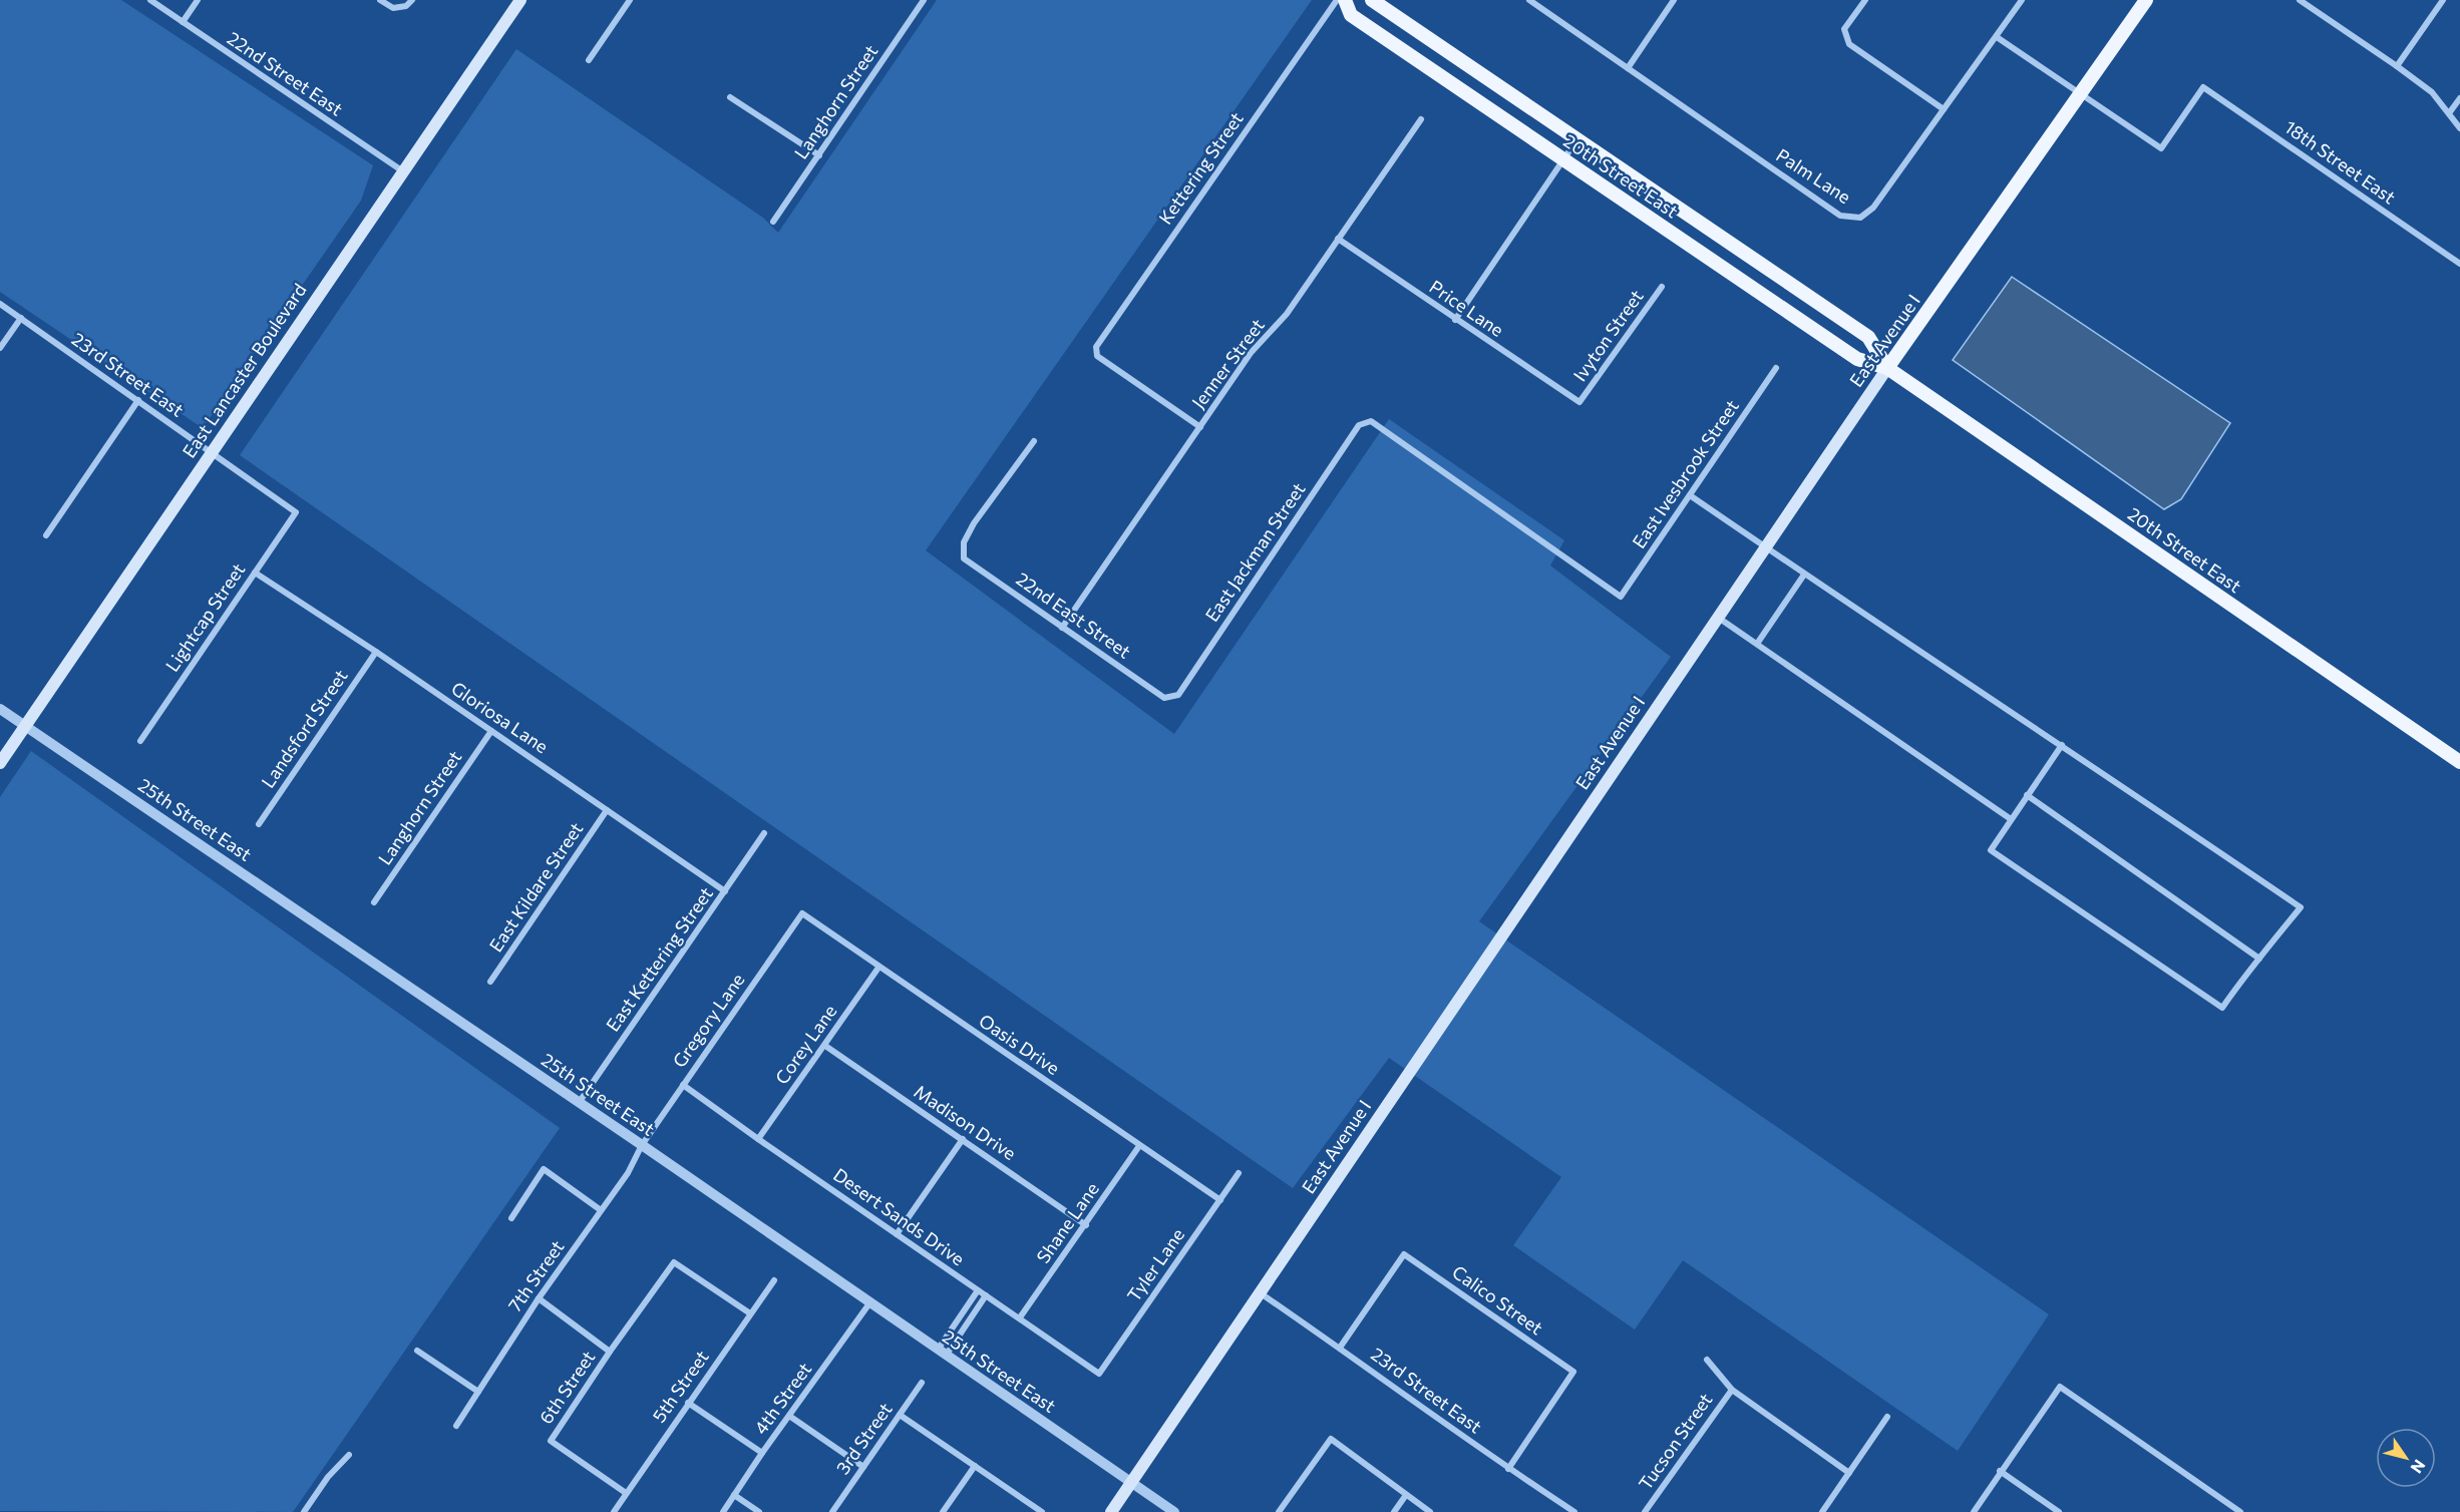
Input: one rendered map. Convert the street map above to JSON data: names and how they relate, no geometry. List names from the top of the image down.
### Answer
{
  "streets": {
    "main road": ["20th Street East", "East Avenue I", "East Lancaster Boulevard"],
    "street": [
      "22nd Street East",
      "Langhorn Street",
      "18th Street East",
      "Kettering Street",
      "Palm Lane",
      "Price Lane",
      "Ivyton Street",
      "Jenner Street",
      "23rd Street East",
      "East Ivesbrook Street",
      "East Jackman Street",
      "22nd East Street",
      "Lightcap Street",
      "Gloriosa Lane",
      "Landsford Street",
      "25th Street East",
      "East Kildare Street",
      "East Kettering Street",
      "Gregory Lane",
      "Corey Lane",
      "Oasis Drive",
      "Madison Drive",
      "Desert Sands Drive",
      "Shane Lane",
      "Tyler Lane",
      "7th Street",
      "Calico Street",
      "5th Street",
      "6th Street",
      "4th Street",
      "3rd Street",
      "Tucson Street"
    ]
  },
  "crossings": [
    ["22nd Street East", "East Lancaster Boulevard"],
    ["Langhorn Street", "Gloriosa Lane"],
    ["18th Street East", "East Avenue I"],
    ["Kettering Street", "Jenner Street"],
    ["20th Street East", "East Avenue I"],
    ["Price Lane", "Ivyton Street"],
    ["Price Lane", "Jenner Street"],
    ["East Avenue I", "23rd Street East"],
    ["East Avenue I", "25th Street East"],
    ["Jenner Street", "22nd East Street"],
    ["East Lancaster Boulevard", "23rd Street East"],
    ["East Lancaster Boulevard", "25th Street East"],
    ["23rd Street East", "Lightcap Street"],
    ["23rd Street East", "Calico Street"],
    ["East Ivesbrook Street", "East Jackman Street"],
    ["East Jackman Street", "22nd East Street"],
    ["Lightcap Street", "Gloriosa Lane"],
    ["Gloriosa Lane", "Landsford Street"],
    ["Gloriosa Lane", "East Kildare Street"],
    ["Gloriosa Lane", "East Kettering Street"],
    ["25th Street East", "East Kettering Street"],
    ["25th Street East", "Gregory Lane"],
    ["25th Street East", "7th Street"],
    ["25th Street East", "4th Street"],
    ["Gregory Lane", "Oasis Drive"],
    ["Gregory Lane", "Desert Sands Drive"],
    ["Gregory Lane", "7th Street"],
    ["Corey Lane", "Oasis Drive"],
    ["Corey Lane", "Madison Drive"],
    ["Corey Lane", "Desert Sands Drive"],
    ["Oasis Drive", "Shane Lane"],
    ["Oasis Drive", "Tyler Lane"],
    ["Madison Drive", "Shane Lane"],
    ["Desert Sands Drive", "Shane Lane"],
    ["Desert Sands Drive", "Tyler Lane"],
    ["5th Street", "6th Street"]
  ],
  "north": "bottom right"
}
